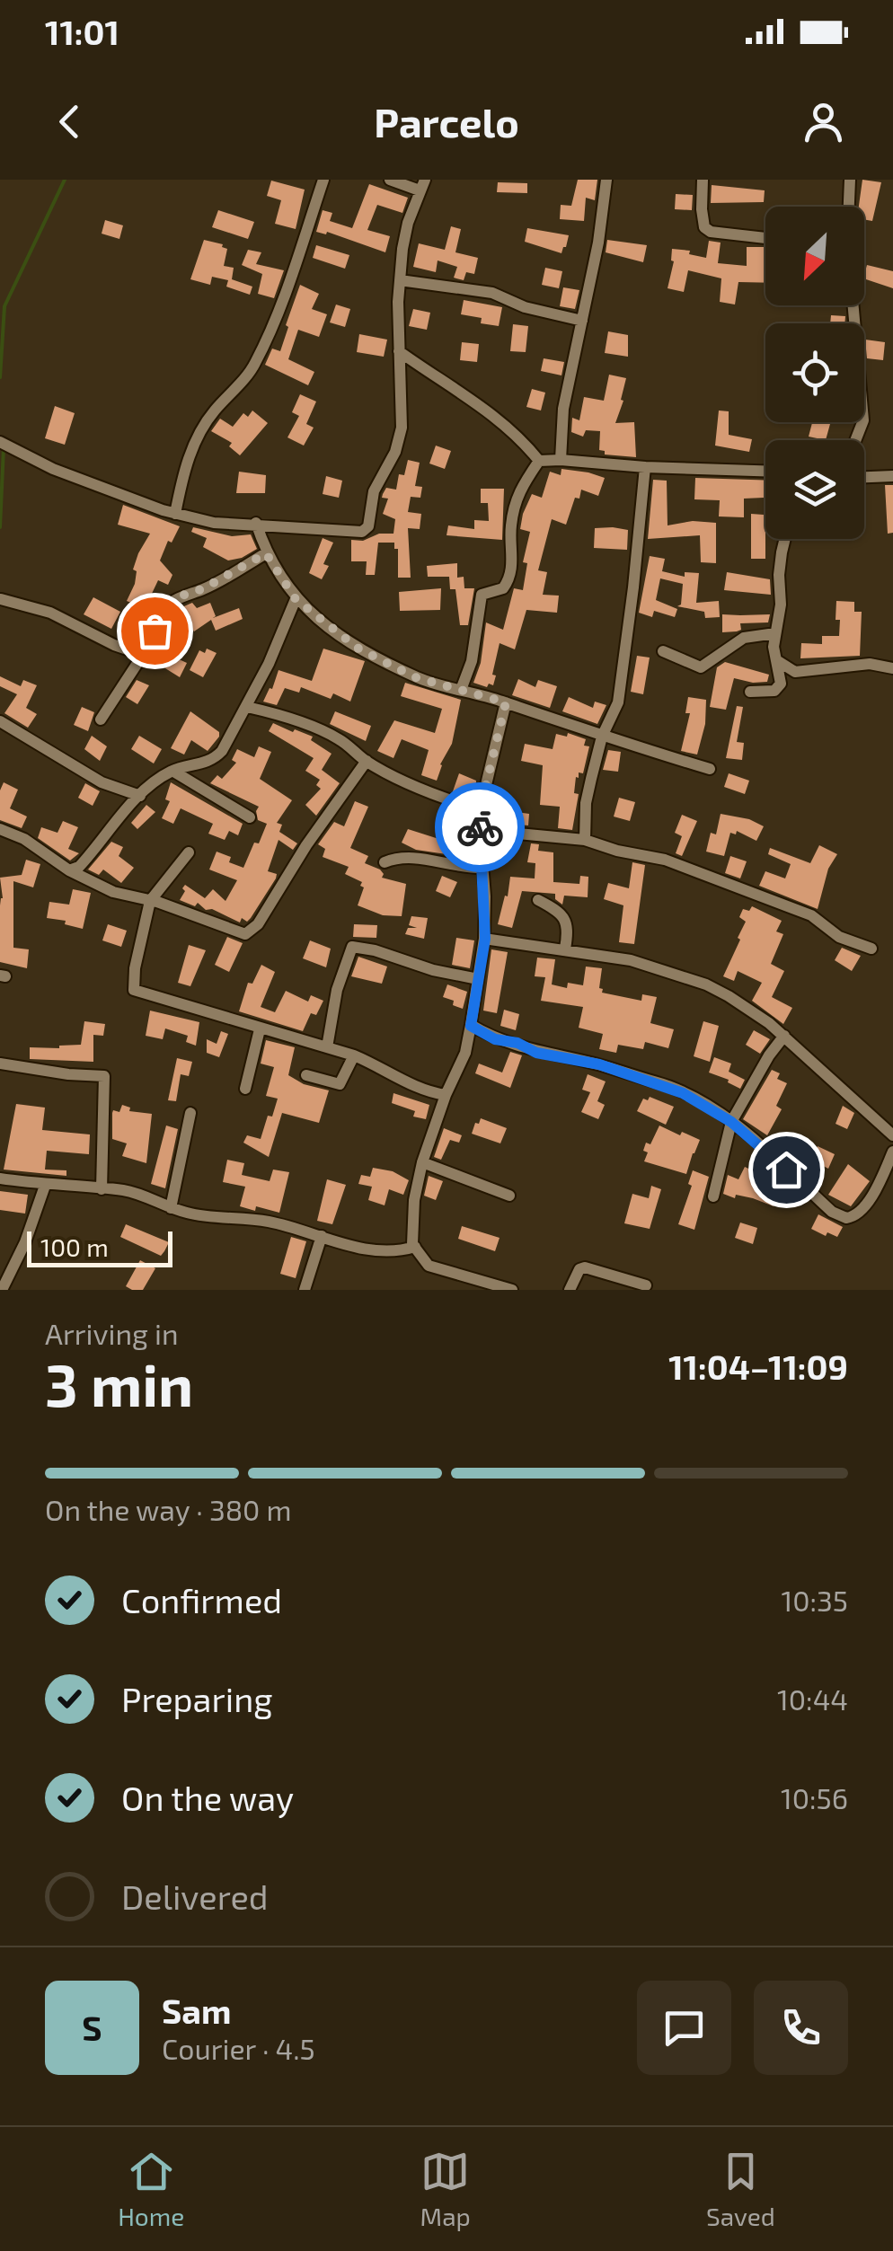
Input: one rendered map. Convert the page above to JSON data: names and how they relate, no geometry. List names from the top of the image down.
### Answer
{
  "scale_bar": "100 m",
  "north": "bottom left",
  "page": {
    "status": "11:01",
    "header": "Parcelo",
    "scale": "100 m",
    "heading": ["3 min", "Arriving in", "11:04–11:09"],
    "panel": ["Sam", "Courier · 4.5"],
    "bar": "On the way · 380 m",
    "list": [
      ["Confirmed", "10:35"],
      ["Preparing", "10:44"],
      ["On the way", "10:56"],
      "Delivered"
    ],
    "round": "S",
    "tabs": ["Home", "Map", "Saved"]
  }
}
